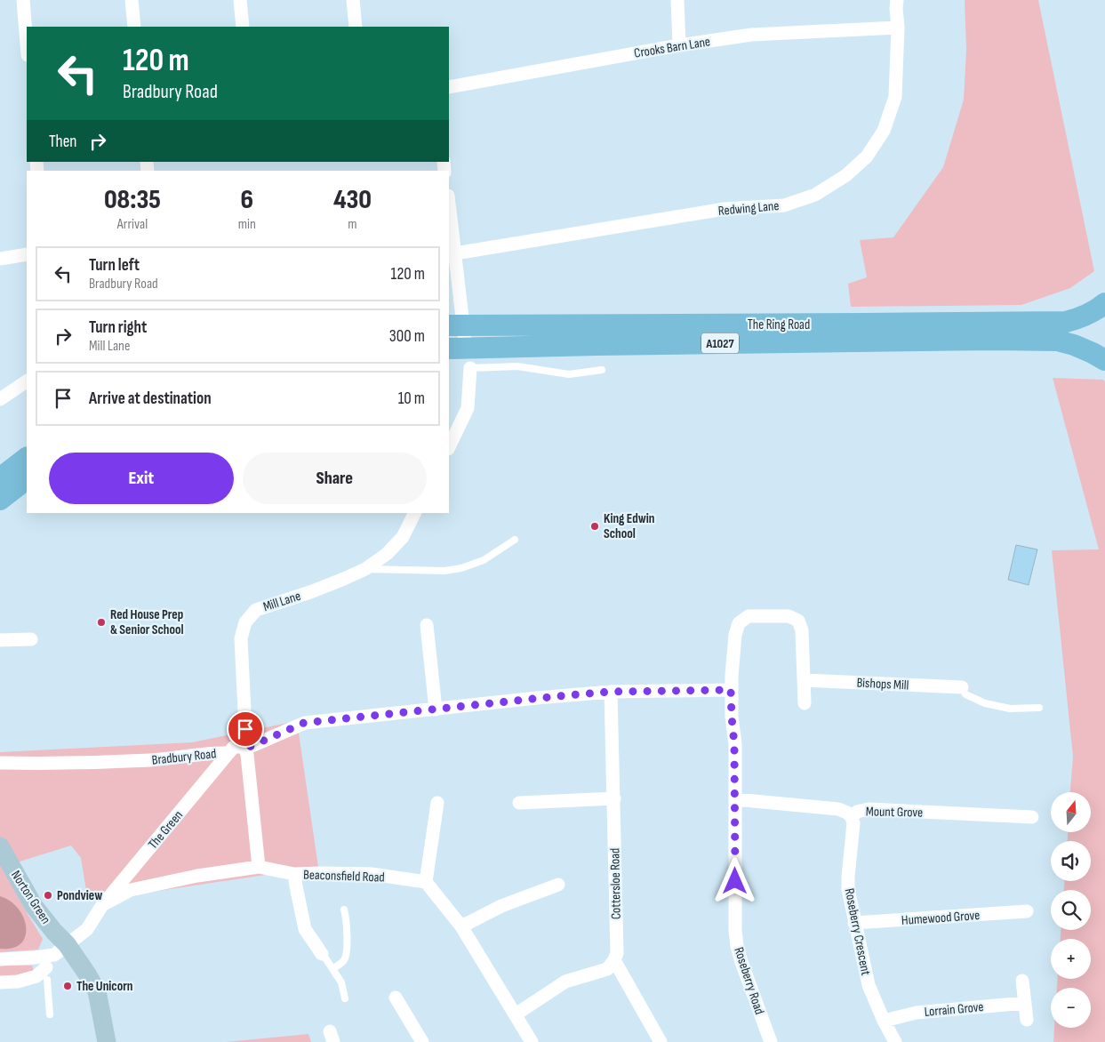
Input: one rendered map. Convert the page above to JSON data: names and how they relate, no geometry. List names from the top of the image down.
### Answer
{
  "streets": {
    "main road": ["The Ring Road", "A1027", "Norton Green"],
    "street": [
      "Crooks Barn Lane",
      "Redwing Lane",
      "Mill Lane",
      "Bishops Mill",
      "Bradbury Road",
      "Mount Grove",
      "The Green",
      "Beaconsfield Road",
      "Cottersloe Road",
      "Humewood Grove",
      "Roseberry Crescent",
      "Roseberry Road",
      "Lorrain Grove"
    ]
  },
  "crossings": [
    ["Crooks Barn Lane", "Redwing Lane"],
    ["Mill Lane", "Bradbury Road"],
    ["Mill Lane", "The Green"],
    ["Mill Lane", "Beaconsfield Road"],
    ["Bishops Mill", "Roseberry Road"],
    ["Bradbury Road", "The Green"],
    ["Bradbury Road", "Cottersloe Road"],
    ["Bradbury Road", "Roseberry Road"],
    ["Mount Grove", "Roseberry Crescent"],
    ["Mount Grove", "Roseberry Road"],
    ["The Green", "Beaconsfield Road"],
    ["The Green", "Norton Green"],
    ["Humewood Grove", "Roseberry Crescent"],
    ["Roseberry Crescent", "Lorrain Grove"]
  ],
  "places": [
    "King Edwin School",
    "Red House Prep & Senior School",
    "Pondview",
    "The Unicorn"
  ],
  "north": "top",
  "page": {
    "turn": ["120 m", "Bradbury Road"],
    "then": "Then",
    "eta": [
      "08:35",
      "Arrival",
      "6",
      "min",
      "430",
      "m"
    ],
    "list": [
      {
        "name": "Turn left",
        "note": "Bradbury Road",
        "value": "120 m"
      },
      {
        "name": "Turn right",
        "note": "Mill Lane",
        "value": "300 m"
      },
      {
        "name": "Arrive at destination",
        "value": "10 m"
      }
    ],
    "buttons": ["Exit", "Share"],
    "map_buttons": ["+", "−"]
  }
}
